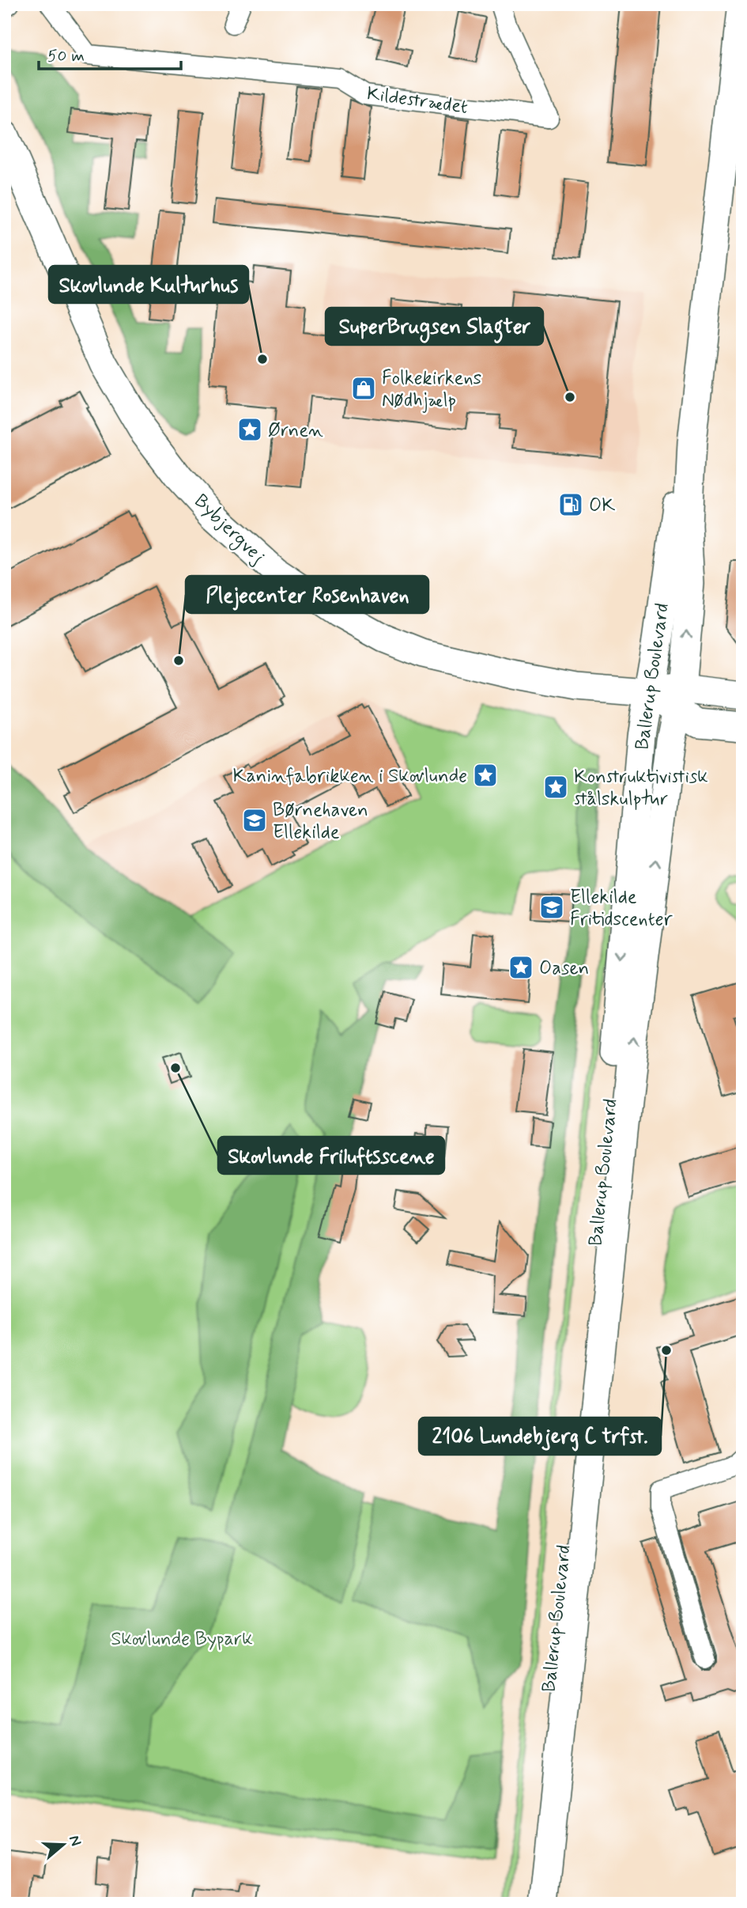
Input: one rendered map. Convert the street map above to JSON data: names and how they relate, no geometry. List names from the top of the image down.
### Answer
{
  "streets": {
    "street": ["Kildestrædet", "Bybjergvej", "Ballerup Boulevard"]
  },
  "crossings": [
    ["Bybjergvej", "Ballerup Boulevard"]
  ],
  "parks": ["Skovlunde Bypark"],
  "places": {
    "other": [
      "Skovlunde Kulturhus",
      "SuperBrugsen Slagter",
      "Plejecenter Rosenhaven",
      "Skovlunde Friluftsscene",
      "2106 Lundebjerg C trfst."
    ],
    "shop": ["Folkekirkens Nødhjælp"],
    "place": [
      "Ørnen",
      "Kaninfabrikken i Skovlunde",
      "Konstruktivistisk stålskulptur",
      "Oasen"
    ],
    "fuel station": ["OK"],
    "school or university": ["Børnehaven Ellekilde", "Ellekilde Fritidscenter"]
  },
  "scale_bar": "50 m",
  "north": "right"
}
